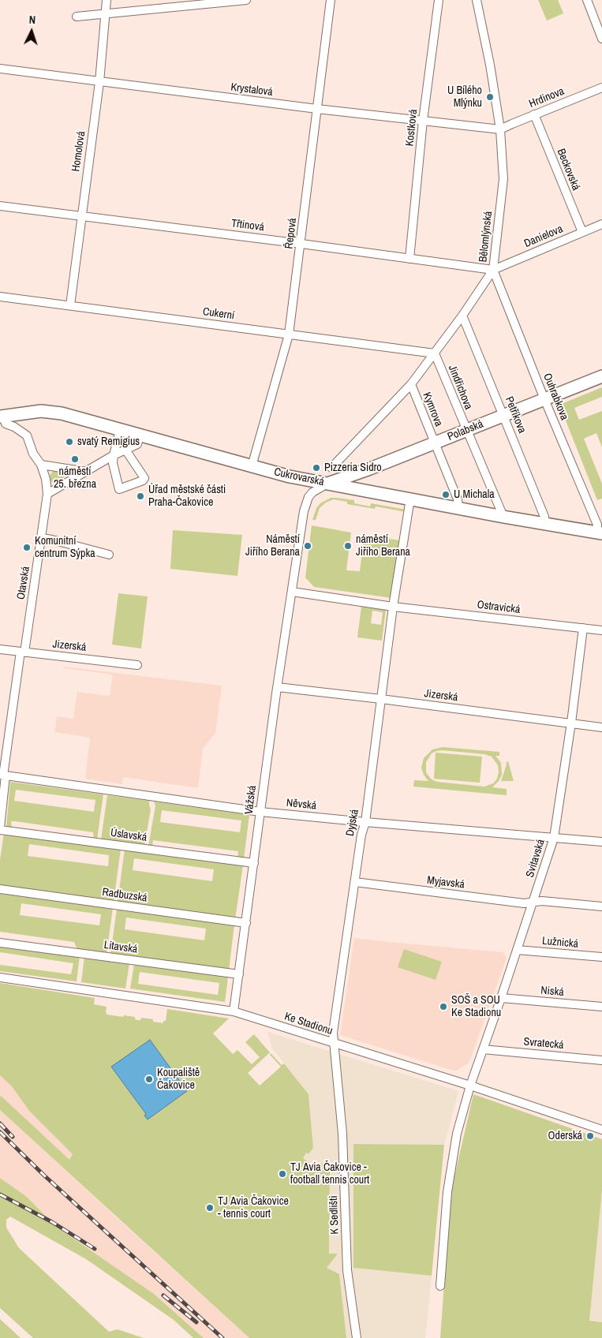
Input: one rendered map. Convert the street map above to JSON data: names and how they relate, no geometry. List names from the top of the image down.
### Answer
{
  "streets": {
    "street": [
      "Krystalová",
      "Hrdinova",
      "Kostková",
      "Homolová",
      "Beckovská",
      "Třtinová",
      "Řepová",
      "Bělomlýnská",
      "Danielova",
      "Cukerní",
      "Jindřichova",
      "Ouhrabkova",
      "Kymrova",
      "Petříkova",
      "Polabská",
      "Cukrovarská",
      "Otavská",
      "Ostravická",
      "Jizerská",
      "Vážská",
      "Něvská",
      "Dyjská",
      "Úslavská",
      "Svitavská",
      "Myjavská",
      "Radbuzská",
      "Lužnická",
      "Litavská",
      "Niská",
      "Ke Stadionu",
      "Svratecká",
      "K Sedlišti"
    ]
  },
  "crossings": [
    ["Krystalová", "Hrdinova"],
    ["Krystalová", "Kostková"],
    ["Krystalová", "Homolová"],
    ["Krystalová", "Řepová"],
    ["Krystalová", "Bělomlýnská"],
    ["Hrdinova", "Beckovská"],
    ["Hrdinova", "Bělomlýnská"],
    ["Kostková", "Třtinová"],
    ["Homolová", "Třtinová"],
    ["Homolová", "Cukerní"],
    ["Beckovská", "Danielova"],
    ["Třtinová", "Řepová"],
    ["Třtinová", "Bělomlýnská"],
    ["Třtinová", "Danielova"],
    ["Třtinová", "Ouhrabkova"],
    ["Řepová", "Cukerní"],
    ["Řepová", "Cukrovarská"],
    ["Bělomlýnská", "Danielova"],
    ["Bělomlýnská", "Cukerní"],
    ["Bělomlýnská", "Jindřichova"],
    ["Bělomlýnská", "Ouhrabkova"],
    ["Bělomlýnská", "Kymrova"],
    ["Bělomlýnská", "Petříkova"],
    ["Danielova", "Ouhrabkova"],
    ["Cukerní", "Jindřichova"],
    ["Jindřichova", "Polabská"],
    ["Jindřichova", "Cukrovarská"],
    ["Ouhrabkova", "Polabská"],
    ["Ouhrabkova", "Cukrovarská"],
    ["Kymrova", "Polabská"],
    ["Kymrova", "Cukrovarská"],
    ["Petříkova", "Polabská"],
    ["Petříkova", "Cukrovarská"],
    ["Polabská", "Cukrovarská"],
    ["Otavská", "Jizerská"],
    ["Otavská", "Něvská"],
    ["Otavská", "Úslavská"],
    ["Ostravická", "Dyjská"],
    ["Ostravická", "Svitavská"],
    ["Jizerská", "Vážská"],
    ["Jizerská", "Dyjská"],
    ["Jizerská", "Svitavská"],
    ["Vážská", "Něvská"],
    ["Vážská", "Úslavská"],
    ["Vážská", "Radbuzská"],
    ["Vážská", "Litavská"],
    ["Vážská", "Ke Stadionu"],
    ["Něvská", "Dyjská"],
    ["Něvská", "Svitavská"],
    ["Dyjská", "Myjavská"],
    ["Dyjská", "Ke Stadionu"],
    ["Dyjská", "K Sedlišti"],
    ["Svitavská", "Myjavská"],
    ["Svitavská", "Lužnická"],
    ["Svitavská", "Niská"],
    ["Svitavská", "Ke Stadionu"],
    ["Svitavská", "Svratecká"],
    ["Ke Stadionu", "K Sedlišti"]
  ],
  "places": [
    "U Bílého Mlýnku",
    "svatý Remigius",
    "náměstí 25. března",
    "Pizzeria Sidro",
    "U Michala",
    "Úřad městské části Praha-Čakovice",
    "Náměstí Jiřího Berana",
    "náměstí Jiřího Berana",
    "Komunitní centrum Sýpka",
    "SOŠ a SOU Ke Stadionu",
    "Koupaliště Čakovice",
    "Oderská",
    "TJ Avia Čakovice - football tennis court",
    "TJ Avia Čakovice - tennis court"
  ],
  "north": "top"
}
